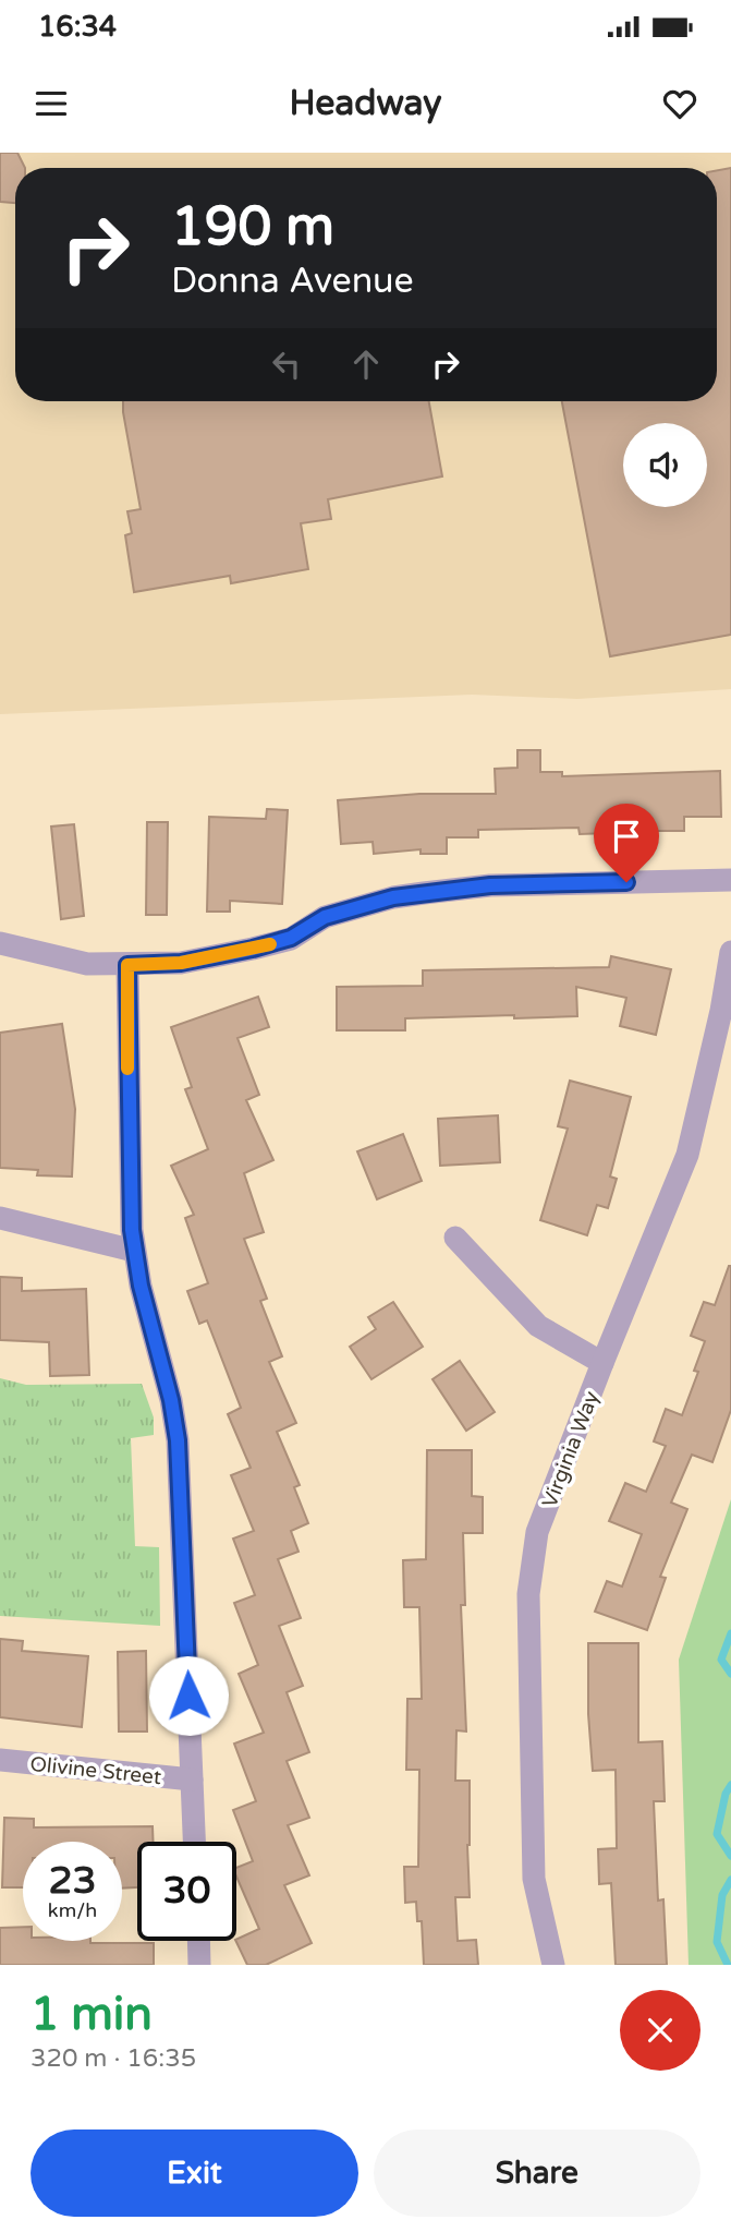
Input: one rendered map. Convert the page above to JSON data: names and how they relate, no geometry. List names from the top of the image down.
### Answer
{
  "streets": {
    "street": ["Virginia Way", "Olivine Street"]
  },
  "page": {
    "status": "16:34",
    "header": "Headway",
    "turn": ["190 m", "Donna Avenue"],
    "speed": "23 km/h",
    "limit": "30",
    "heading": ["1 min", "320 m · 16:35"],
    "buttons": ["Exit", "Share"]
  }
}
